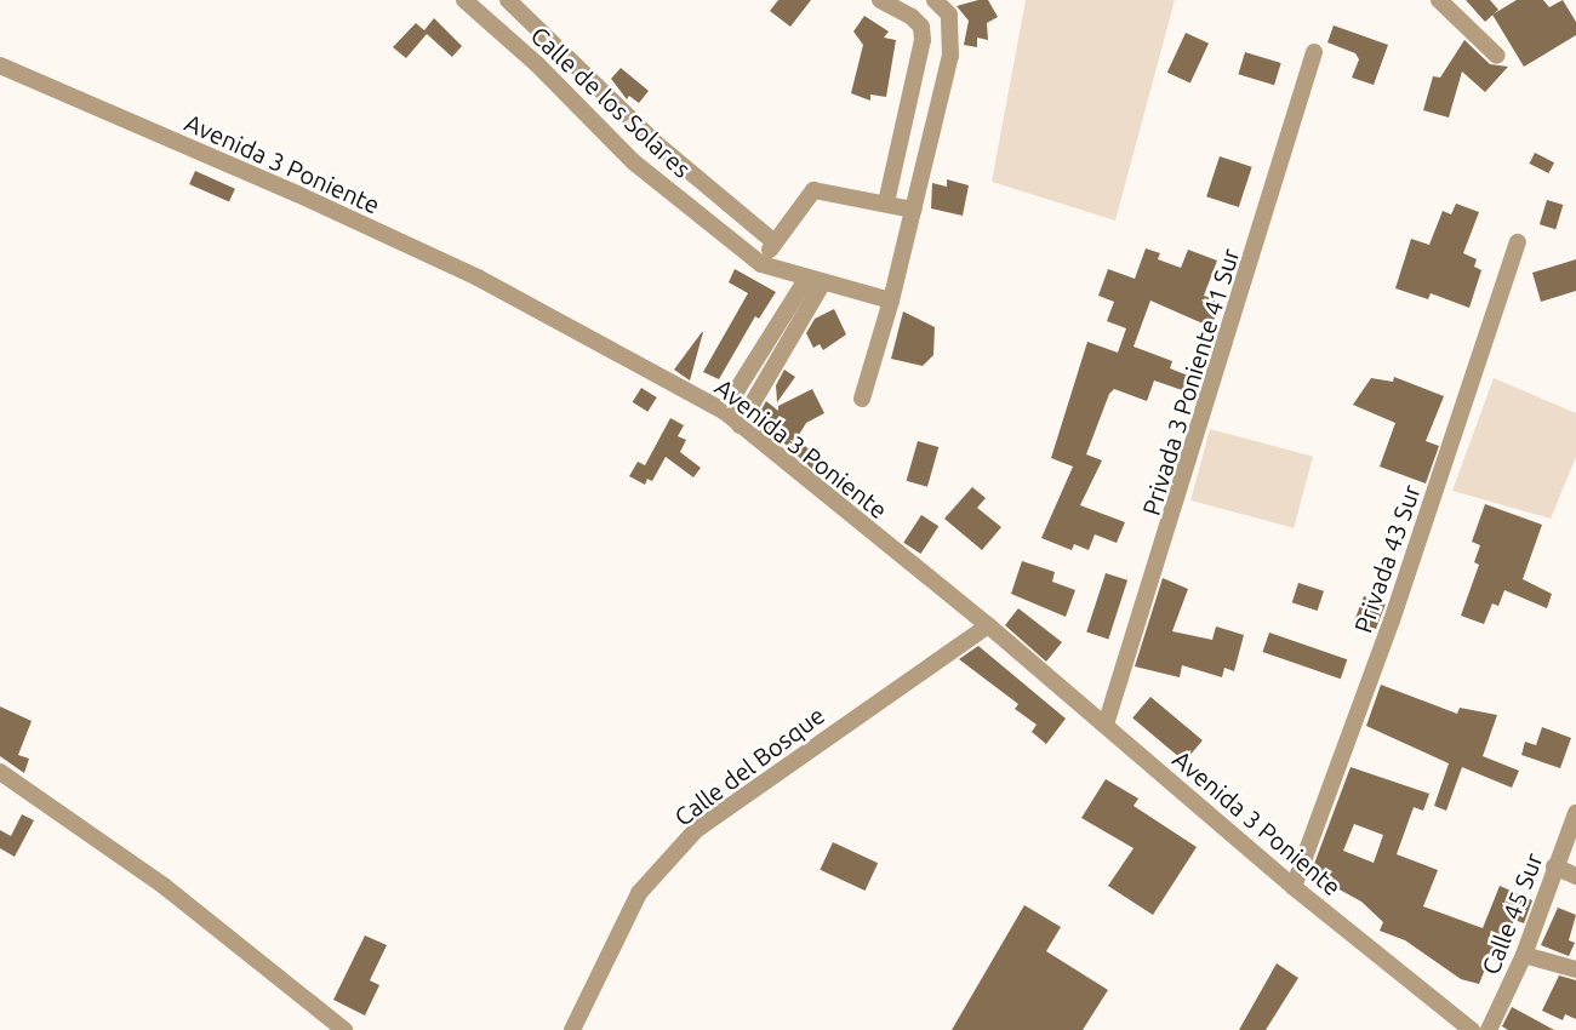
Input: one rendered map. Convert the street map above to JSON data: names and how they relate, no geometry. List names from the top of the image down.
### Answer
{
  "streets": {
    "street": [
      "Calle de los Solares",
      "Avenida 3 Poniente",
      "Privada 3 Poniente 41 Sur",
      "Privada 43 Sur",
      "Calle del Bosque",
      "Calle 45 Sur"
    ]
  },
  "crossings": [
    ["Avenida 3 Poniente", "Privada 3 Poniente 41 Sur"],
    ["Avenida 3 Poniente", "Privada 43 Sur"],
    ["Avenida 3 Poniente", "Calle del Bosque"]
  ]
}
